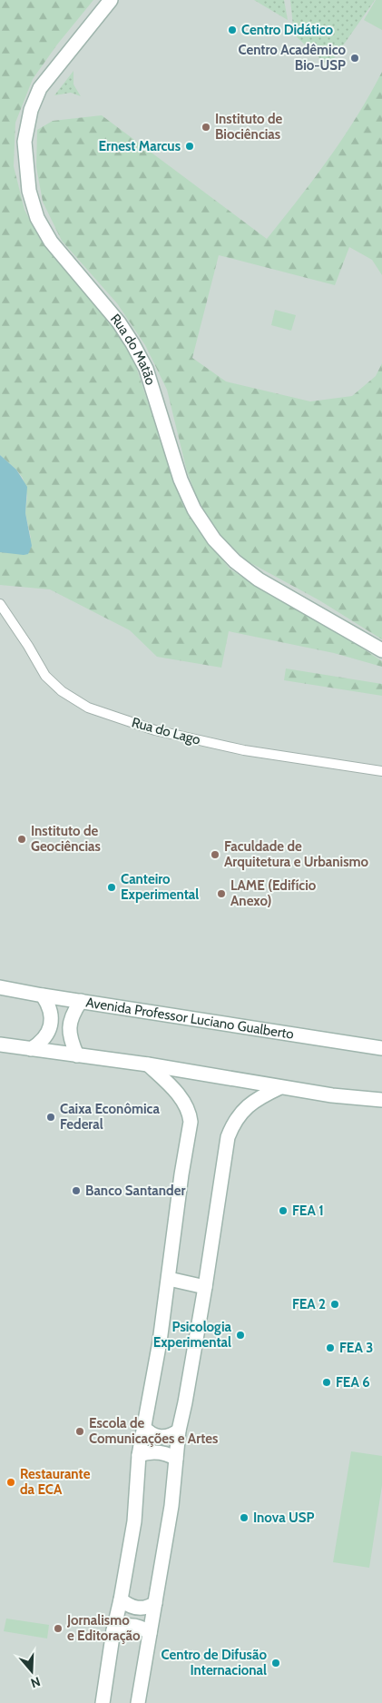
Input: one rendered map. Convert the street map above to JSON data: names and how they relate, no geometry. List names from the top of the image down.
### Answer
{
  "streets": {
    "street": ["Rua do Matão", "Rua do Lago", "Avenida Professor Luciano Gualberto"]
  },
  "places": [
    "Centro Didático",
    "Centro Acadêmico Bio-USP",
    "Instituto de Biociências",
    "Ernest Marcus",
    "Instituto de Geociências",
    "Faculdade de Arquitetura e Urbanismo",
    "Canteiro Experimental",
    "LAME (Edifício Anexo)",
    "Caixa Econômica Federal",
    "Banco Santander",
    "FEA 1",
    "FEA 2",
    "Psicologia Experimental",
    "FEA 3",
    "FEA 6",
    "Escola de Comunicações e Artes",
    "Restaurante da ECA",
    "Inova USP",
    "Jornalismo e Editoração",
    "Centro de Difusão Internacional"
  ],
  "north": "bottom"
}
